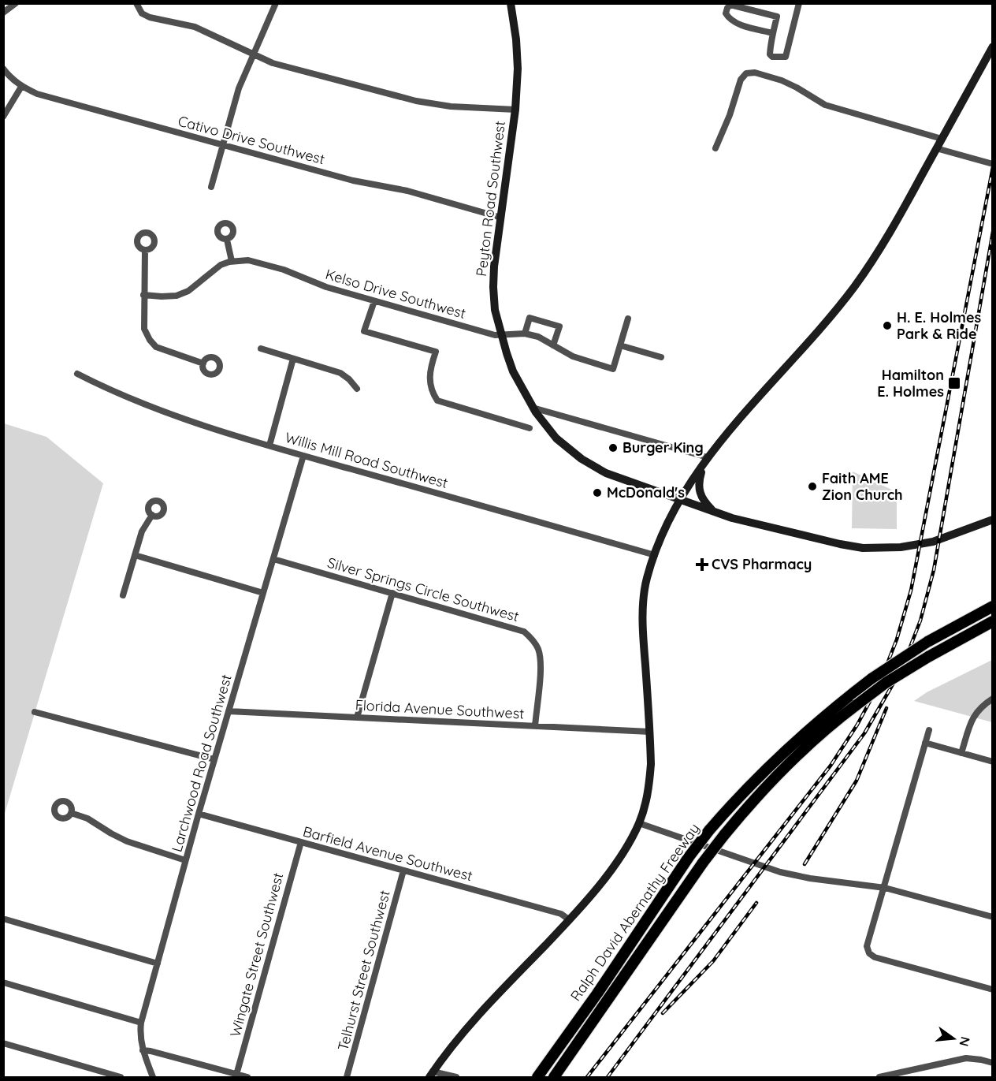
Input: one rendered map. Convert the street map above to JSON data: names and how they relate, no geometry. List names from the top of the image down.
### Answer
{
  "streets": {
    "highway": ["Ralph David Abernathy Freeway"],
    "main road": ["Peyton Road Southwest"],
    "street": [
      "Cativo Drive Southwest",
      "Kelso Drive Southwest",
      "Willis Mill Road Southwest",
      "Silver Springs Circle Southwest",
      "Florida Avenue Southwest",
      "Larchwood Road Southwest",
      "Barfield Avenue Southwest",
      "Wingate Street Southwest",
      "Telhurst Street Southwest"
    ]
  },
  "crossings": [
    ["Cativo Drive Southwest", "Peyton Road Southwest"],
    ["Peyton Road Southwest", "Kelso Drive Southwest"],
    ["Willis Mill Road Southwest", "Larchwood Road Southwest"],
    ["Silver Springs Circle Southwest", "Florida Avenue Southwest"],
    ["Silver Springs Circle Southwest", "Larchwood Road Southwest"],
    ["Florida Avenue Southwest", "Larchwood Road Southwest"],
    ["Larchwood Road Southwest", "Barfield Avenue Southwest"],
    ["Barfield Avenue Southwest", "Wingate Street Southwest"],
    ["Barfield Avenue Southwest", "Telhurst Street Southwest"]
  ],
  "places": {
    "other": [
      "H. E. Holmes Park & Ride",
      "Burger King",
      "Faith AME Zion Church",
      "McDonald's"
    ],
    "transit": ["Hamilton E. Holmes"],
    "health": ["CVS Pharmacy"]
  },
  "north": "right"
}
